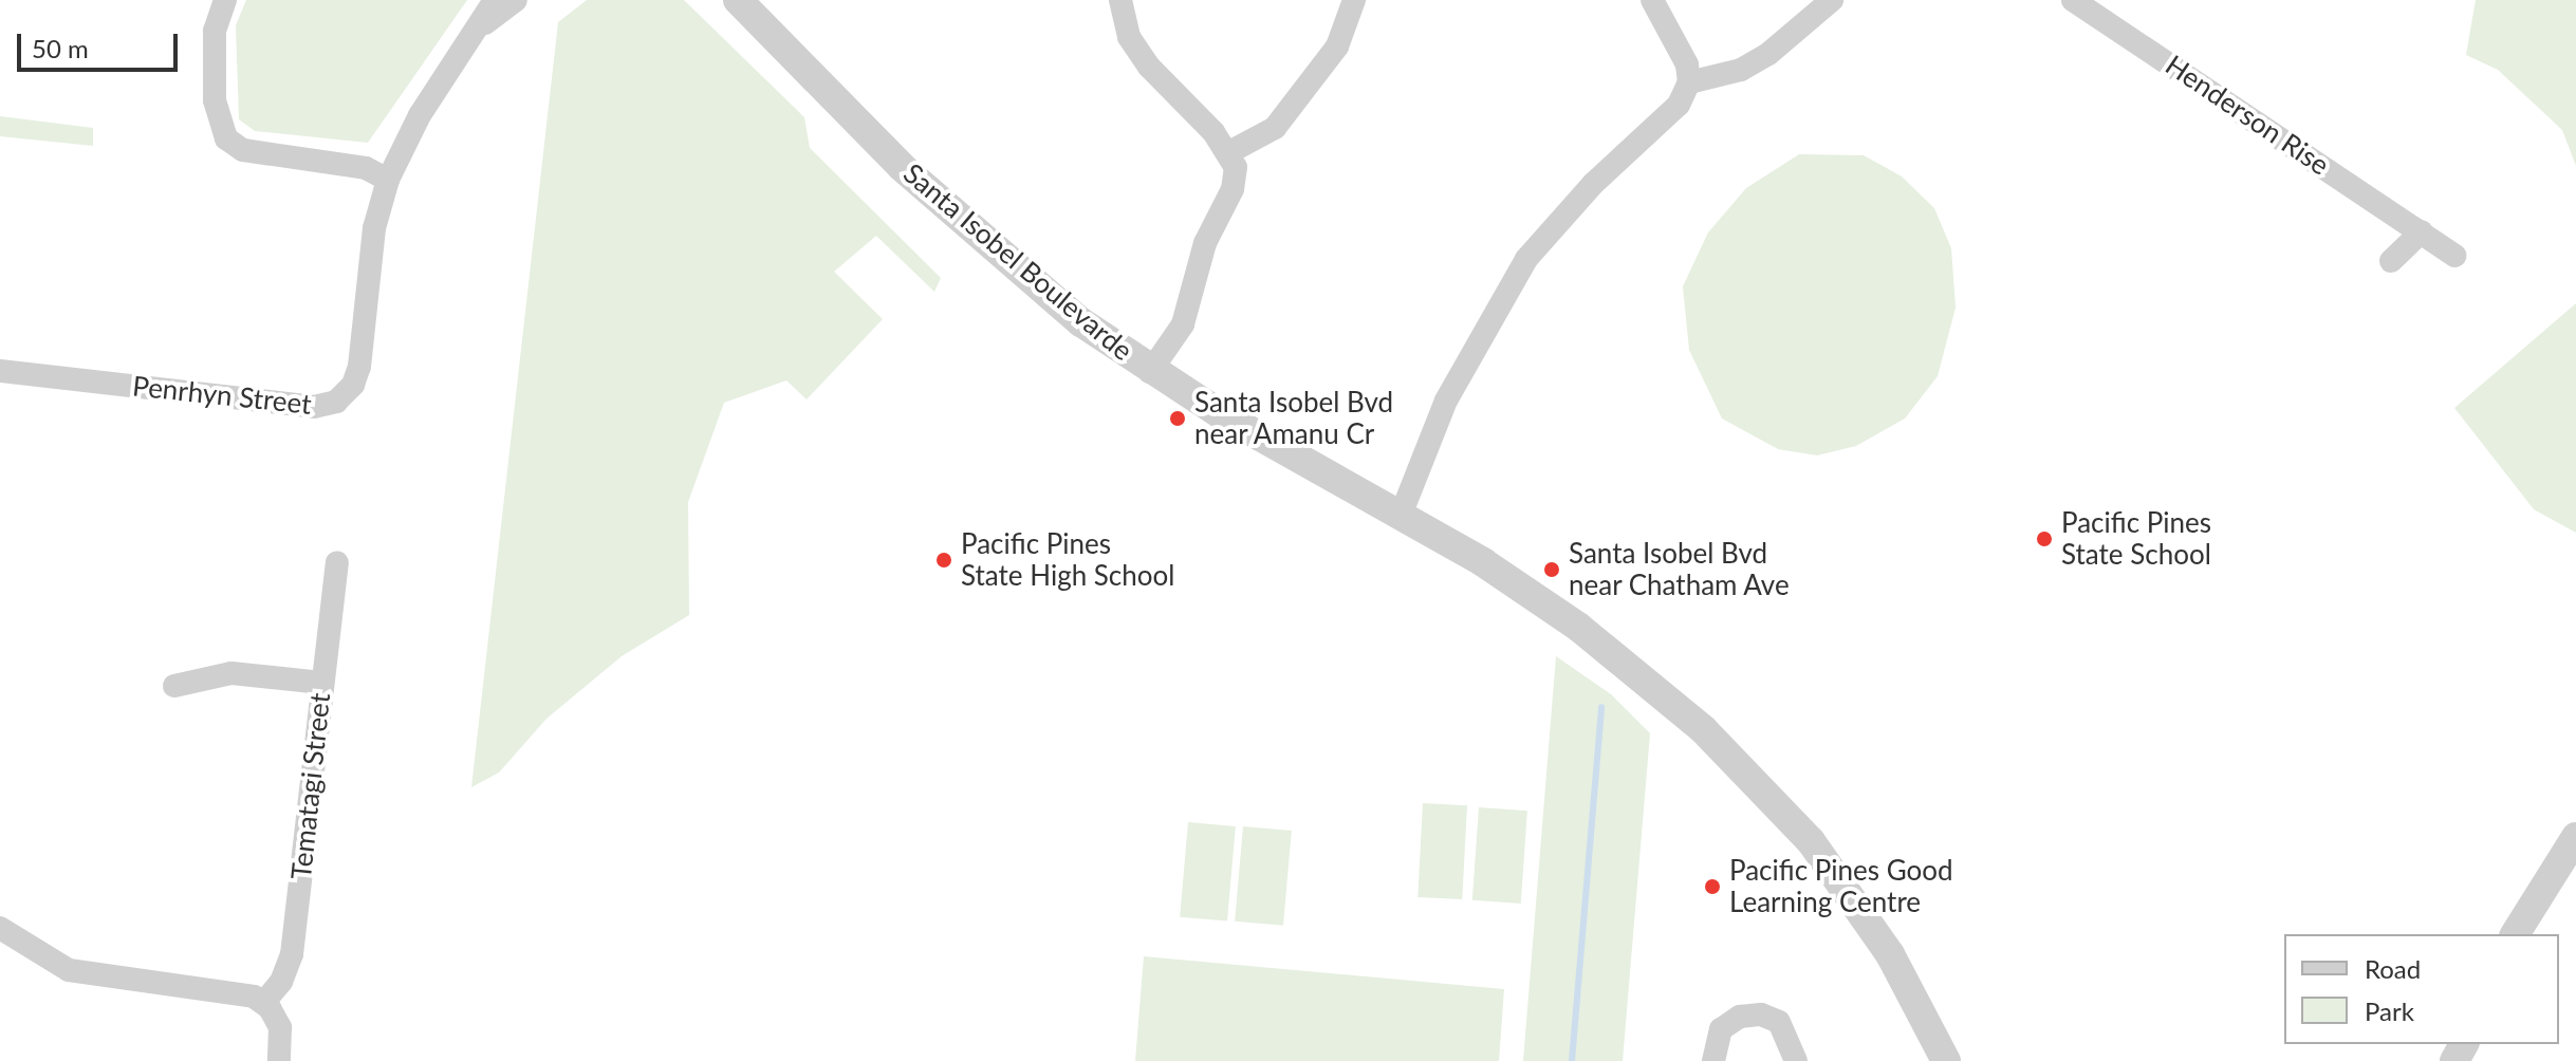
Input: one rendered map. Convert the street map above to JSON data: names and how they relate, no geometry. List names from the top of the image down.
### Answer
{
  "streets": {
    "street": [
      "Henderson Rise",
      "Santa Isobel Boulevarde",
      "Penrhyn Street",
      "Tematagi Street"
    ]
  },
  "places": [
    "Santa Isobel Bvd near Amanu Cr",
    "Pacific Pines State School",
    "Pacific Pines State High School",
    "Santa Isobel Bvd near Chatham Ave",
    "Pacific Pines Good Learning Centre"
  ],
  "legend": ["Road", "Park"],
  "scale_bar": "50 m"
}
